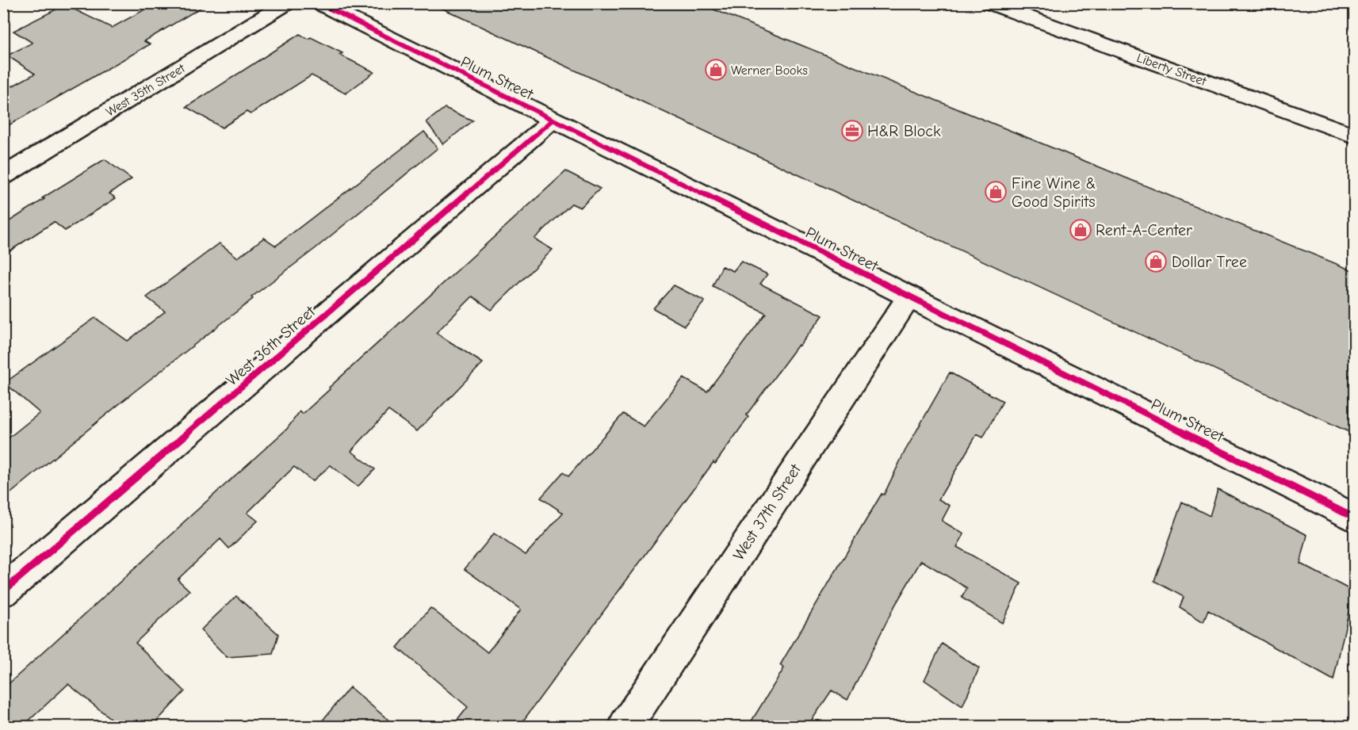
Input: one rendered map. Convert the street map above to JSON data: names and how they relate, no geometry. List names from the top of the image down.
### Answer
{
  "streets": {
    "street": [
      "Liberty Street",
      "Plum Street",
      "West 35th Street",
      "West 36th Street",
      "West 37th Street"
    ]
  },
  "crossings": [
    ["Plum Street", "West 36th Street"],
    ["Plum Street", "West 37th Street"]
  ],
  "places": {
    "shop": [
      "Werner Books",
      "Fine Wine & Good Spirits",
      "Rent-A-Center",
      "Dollar Tree"
    ],
    "office": ["H&R Block"]
  }
}
